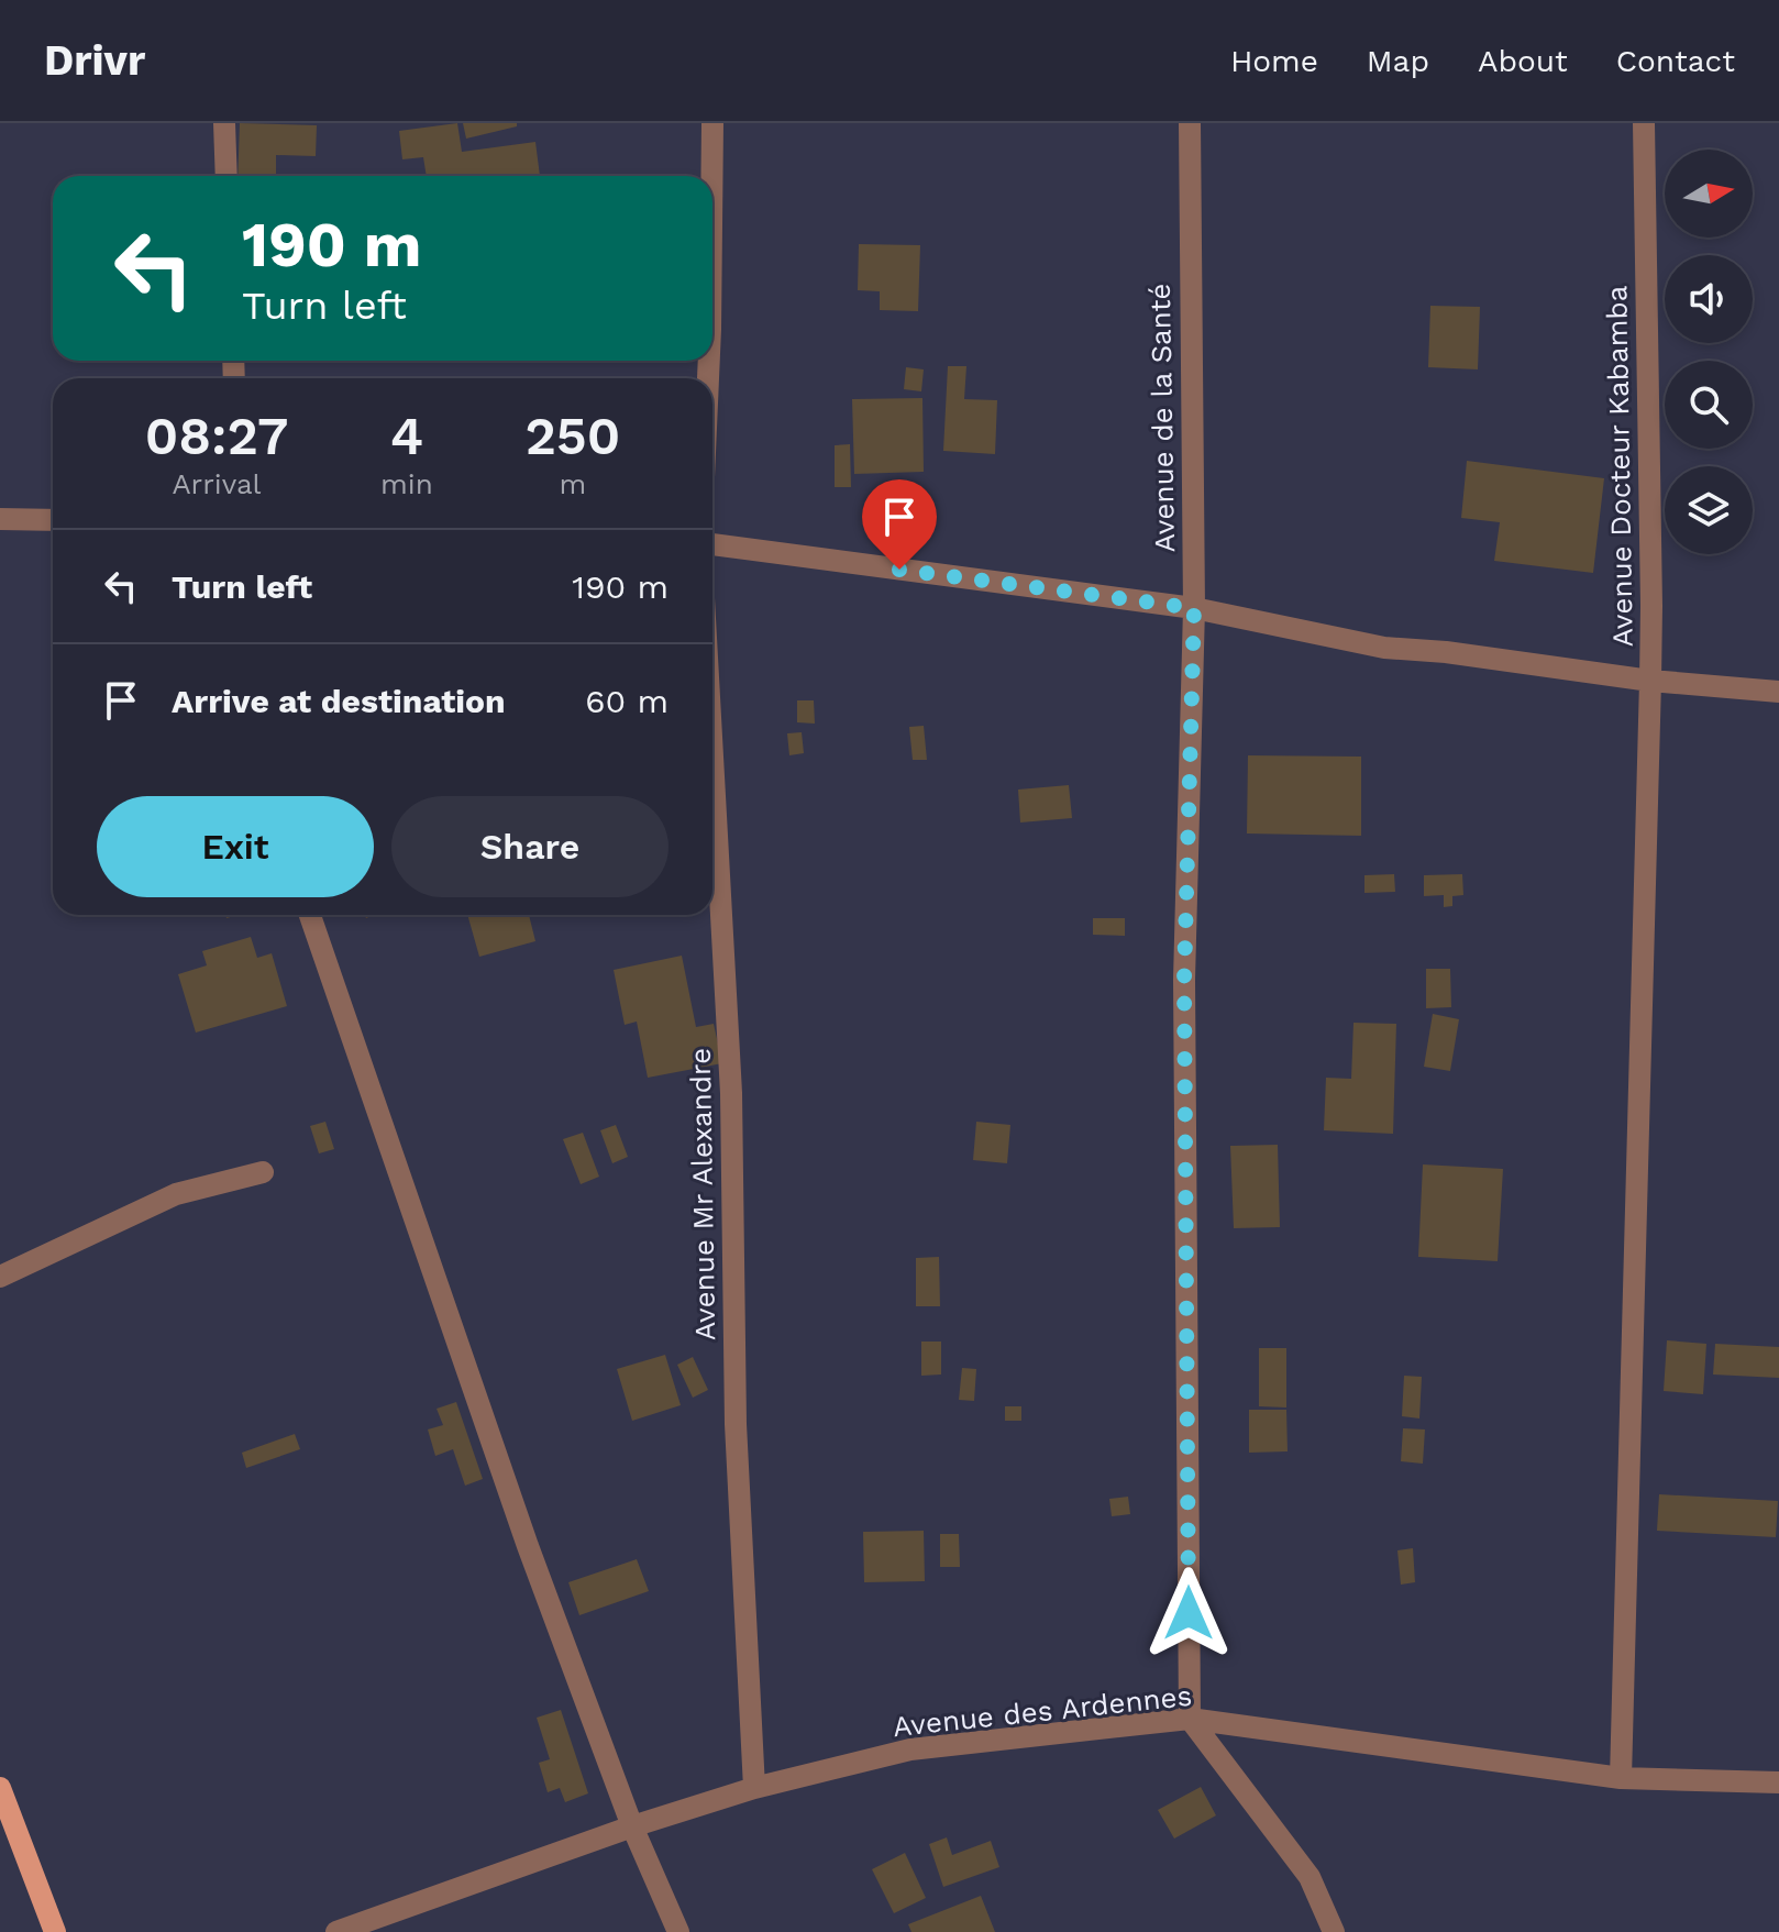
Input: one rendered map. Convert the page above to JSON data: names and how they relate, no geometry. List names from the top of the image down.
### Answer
{
  "streets": {
    "street": [
      "Avenue de la Santé",
      "Avenue Docteur Kabamba",
      "Avenue Mr Alexandre",
      "Avenue des Ardennes"
    ]
  },
  "crossings": [
    ["Avenue de la Santé", "Avenue des Ardennes"],
    ["Avenue Mr Alexandre", "Avenue des Ardennes"]
  ],
  "north": "right",
  "page": {
    "header": "Drivr",
    "nav": [
      "Home",
      "Map",
      "About",
      "Contact"
    ],
    "turn": ["190 m", "Turn left"],
    "eta": [
      "08:27",
      "Arrival",
      "4",
      "min",
      "250",
      "m"
    ],
    "list": [
      {
        "name": "Turn left",
        "value": "190 m"
      },
      {
        "name": "Arrive at destination",
        "value": "60 m"
      }
    ],
    "buttons": ["Exit", "Share"]
  }
}
